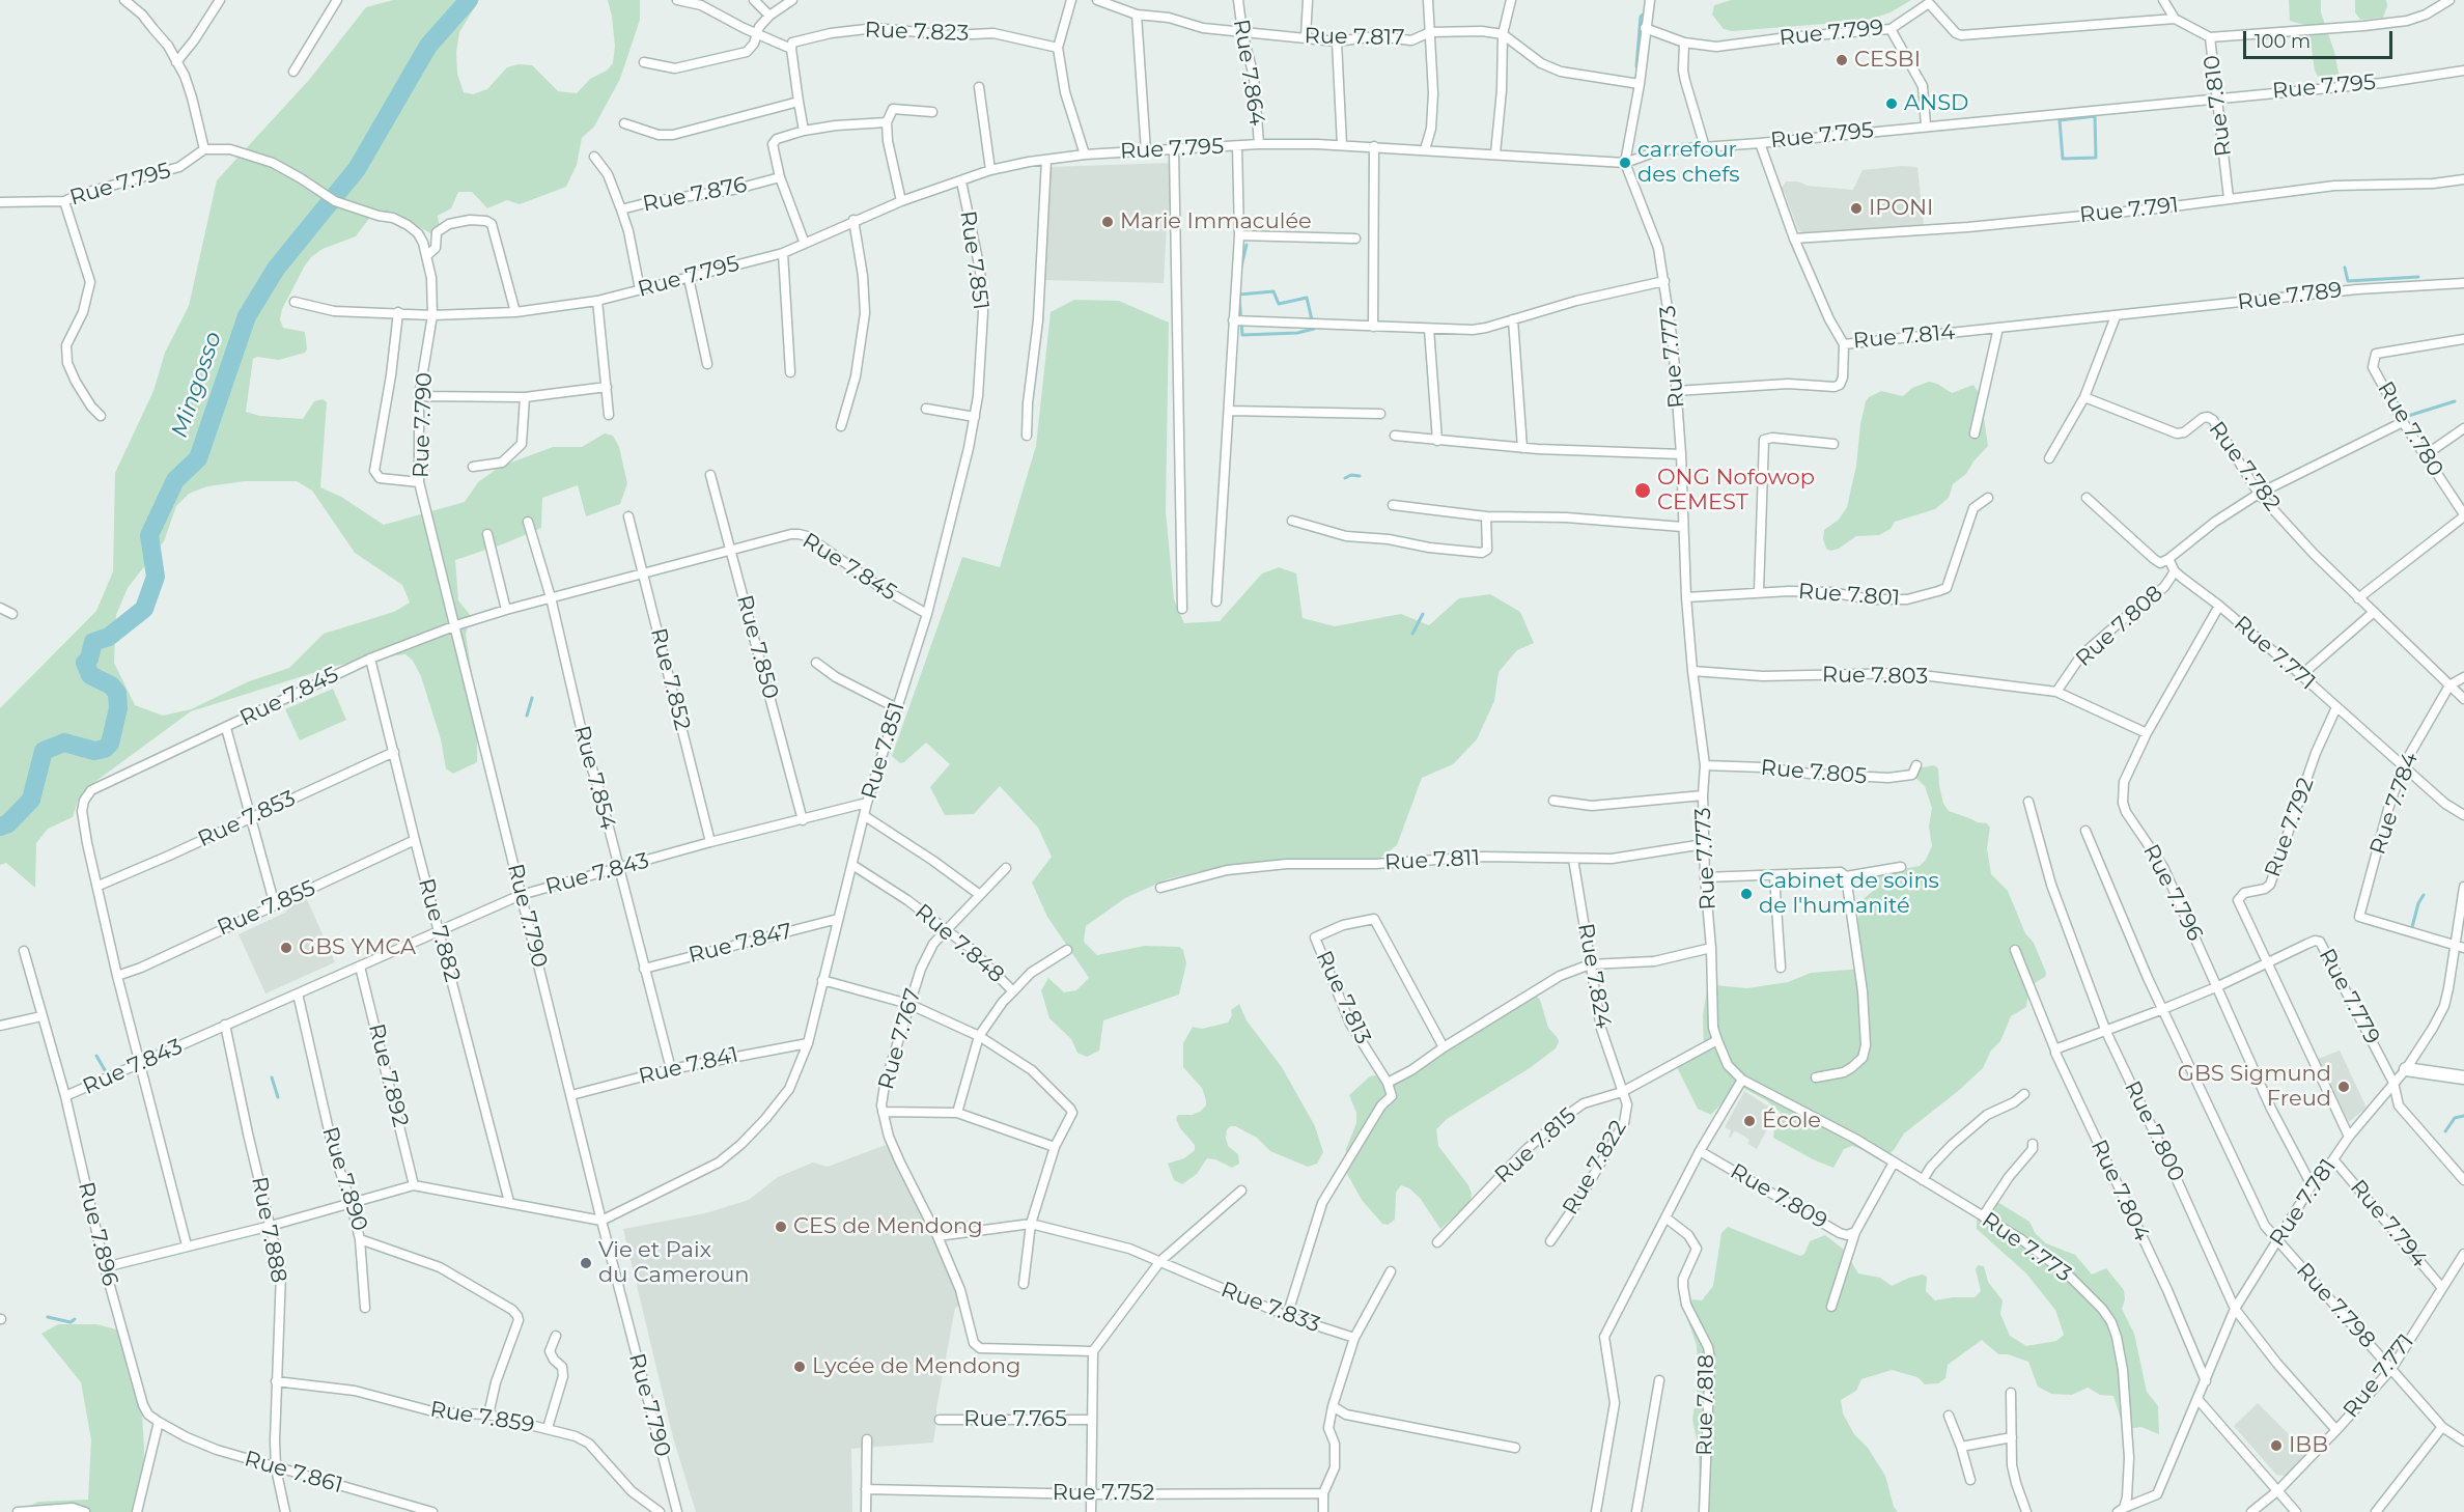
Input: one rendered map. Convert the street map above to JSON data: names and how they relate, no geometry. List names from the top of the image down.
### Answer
{
  "streets": {
    "street": [
      "Rue 7.823",
      "Rue 7.799",
      "Rue 7.817",
      "Rue 7.864",
      "Rue 7.795",
      "Rue 7.810",
      "Rue 7.876",
      "Rue 7.791",
      "Rue 7.851",
      "Rue 7.789",
      "Rue 7.814",
      "Rue 7.773",
      "Rue 7.790",
      "Rue 7.780",
      "Rue 7.782",
      "Rue 7.845",
      "Rue 7.801",
      "Rue 7.808",
      "Rue 7.850",
      "Rue 7.771",
      "Rue 7.803",
      "Rue 7.852",
      "Rue 7.805",
      "Rue 7.854",
      "Rue 7.784",
      "Rue 7.853",
      "Rue 7.792",
      "Rue 7.811",
      "Rue 7.843",
      "Rue 7.796",
      "Rue 7.855",
      "Rue 7.882",
      "Rue 7.847",
      "Rue 7.848",
      "Rue 7.824",
      "Rue 7.779",
      "Rue 7.813",
      "Rue 7.767",
      "Rue 7.841",
      "Rue 7.892",
      "Rue 7.800",
      "Rue 7.815",
      "Rue 7.822",
      "Rue 7.890",
      "Rue 7.804",
      "Rue 7.809",
      "Rue 7.781",
      "Rue 7.794",
      "Rue 7.888",
      "Rue 7.896",
      "Rue 7.798",
      "Rue 7.833",
      "Rue 7.818",
      "Rue 7.859",
      "Rue 7.765",
      "Rue 7.861",
      "Rue 7.752"
    ]
  },
  "crossings": [
    ["Rue 7.799", "Rue 7.810"],
    ["Rue 7.817", "Rue 7.864"],
    ["Rue 7.864", "Rue 7.795"],
    ["Rue 7.795", "Rue 7.810"],
    ["Rue 7.795", "Rue 7.876"],
    ["Rue 7.795", "Rue 7.851"],
    ["Rue 7.795", "Rue 7.814"],
    ["Rue 7.795", "Rue 7.773"],
    ["Rue 7.795", "Rue 7.790"],
    ["Rue 7.810", "Rue 7.791"],
    ["Rue 7.791", "Rue 7.814"],
    ["Rue 7.851", "Rue 7.790"],
    ["Rue 7.851", "Rue 7.845"],
    ["Rue 7.851", "Rue 7.843"],
    ["Rue 7.851", "Rue 7.847"],
    ["Rue 7.851", "Rue 7.848"],
    ["Rue 7.851", "Rue 7.841"],
    ["Rue 7.789", "Rue 7.814"],
    ["Rue 7.773", "Rue 7.801"],
    ["Rue 7.773", "Rue 7.803"],
    ["Rue 7.773", "Rue 7.805"],
    ["Rue 7.773", "Rue 7.811"],
    ["Rue 7.773", "Rue 7.815"],
    ["Rue 7.773", "Rue 7.809"],
    ["Rue 7.773", "Rue 7.781"],
    ["Rue 7.790", "Rue 7.845"],
    ["Rue 7.790", "Rue 7.843"],
    ["Rue 7.790", "Rue 7.841"],
    ["Rue 7.782", "Rue 7.784"],
    ["Rue 7.845", "Rue 7.850"],
    ["Rue 7.845", "Rue 7.852"],
    ["Rue 7.845", "Rue 7.854"],
    ["Rue 7.845", "Rue 7.853"],
    ["Rue 7.845", "Rue 7.843"],
    ["Rue 7.845", "Rue 7.855"],
    ["Rue 7.845", "Rue 7.882"],
    ["Rue 7.808", "Rue 7.771"],
    ["Rue 7.808", "Rue 7.803"],
    ["Rue 7.808", "Rue 7.796"],
    ["Rue 7.850", "Rue 7.843"],
    ["Rue 7.771", "Rue 7.784"],
    ["Rue 7.771", "Rue 7.792"],
    ["Rue 7.771", "Rue 7.796"],
    ["Rue 7.771", "Rue 7.800"],
    ["Rue 7.771", "Rue 7.794"],
    ["Rue 7.771", "Rue 7.798"],
    ["Rue 7.852", "Rue 7.843"],
    ["Rue 7.854", "Rue 7.843"],
    ["Rue 7.854", "Rue 7.847"],
    ["Rue 7.854", "Rue 7.841"],
    ["Rue 7.784", "Rue 7.781"],
    ["Rue 7.853", "Rue 7.882"],
    ["Rue 7.792", "Rue 7.779"],
    ["Rue 7.811", "Rue 7.824"],
    ["Rue 7.843", "Rue 7.882"],
    ["Rue 7.843", "Rue 7.892"],
    ["Rue 7.843", "Rue 7.890"],
    ["Rue 7.843", "Rue 7.888"],
    ["Rue 7.843", "Rue 7.896"],
    ["Rue 7.796", "Rue 7.779"],
    ["Rue 7.796", "Rue 7.781"],
    ["Rue 7.855", "Rue 7.882"],
    ["Rue 7.848", "Rue 7.767"],
    ["Rue 7.824", "Rue 7.815"],
    ["Rue 7.824", "Rue 7.822"],
    ["Rue 7.779", "Rue 7.800"],
    ["Rue 7.779", "Rue 7.781"],
    ["Rue 7.779", "Rue 7.798"],
    ["Rue 7.767", "Rue 7.833"],
    ["Rue 7.800", "Rue 7.781"],
    ["Rue 7.815", "Rue 7.822"],
    ["Rue 7.890", "Rue 7.859"],
    ["Rue 7.804", "Rue 7.781"],
    ["Rue 7.781", "Rue 7.794"],
    ["Rue 7.781", "Rue 7.798"],
    ["Rue 7.888", "Rue 7.859"],
    ["Rue 7.888", "Rue 7.861"],
    ["Rue 7.896", "Rue 7.861"]
  ],
  "water": ["Mingosso"],
  "places": [
    "CESBI",
    "ANSD",
    "carrefour des chefs",
    "IPONI",
    "Marie Immaculée",
    "ONG Nofowop CEMEST",
    "Cabinet de soins de l'humanité",
    "GBS YMCA",
    "GBS Sigmund Freud",
    "École",
    "CES de Mendong",
    "Vie et Paix du Cameroun",
    "Lycée de Mendong",
    "IBB"
  ],
  "scale_bar": "100 m"
}
